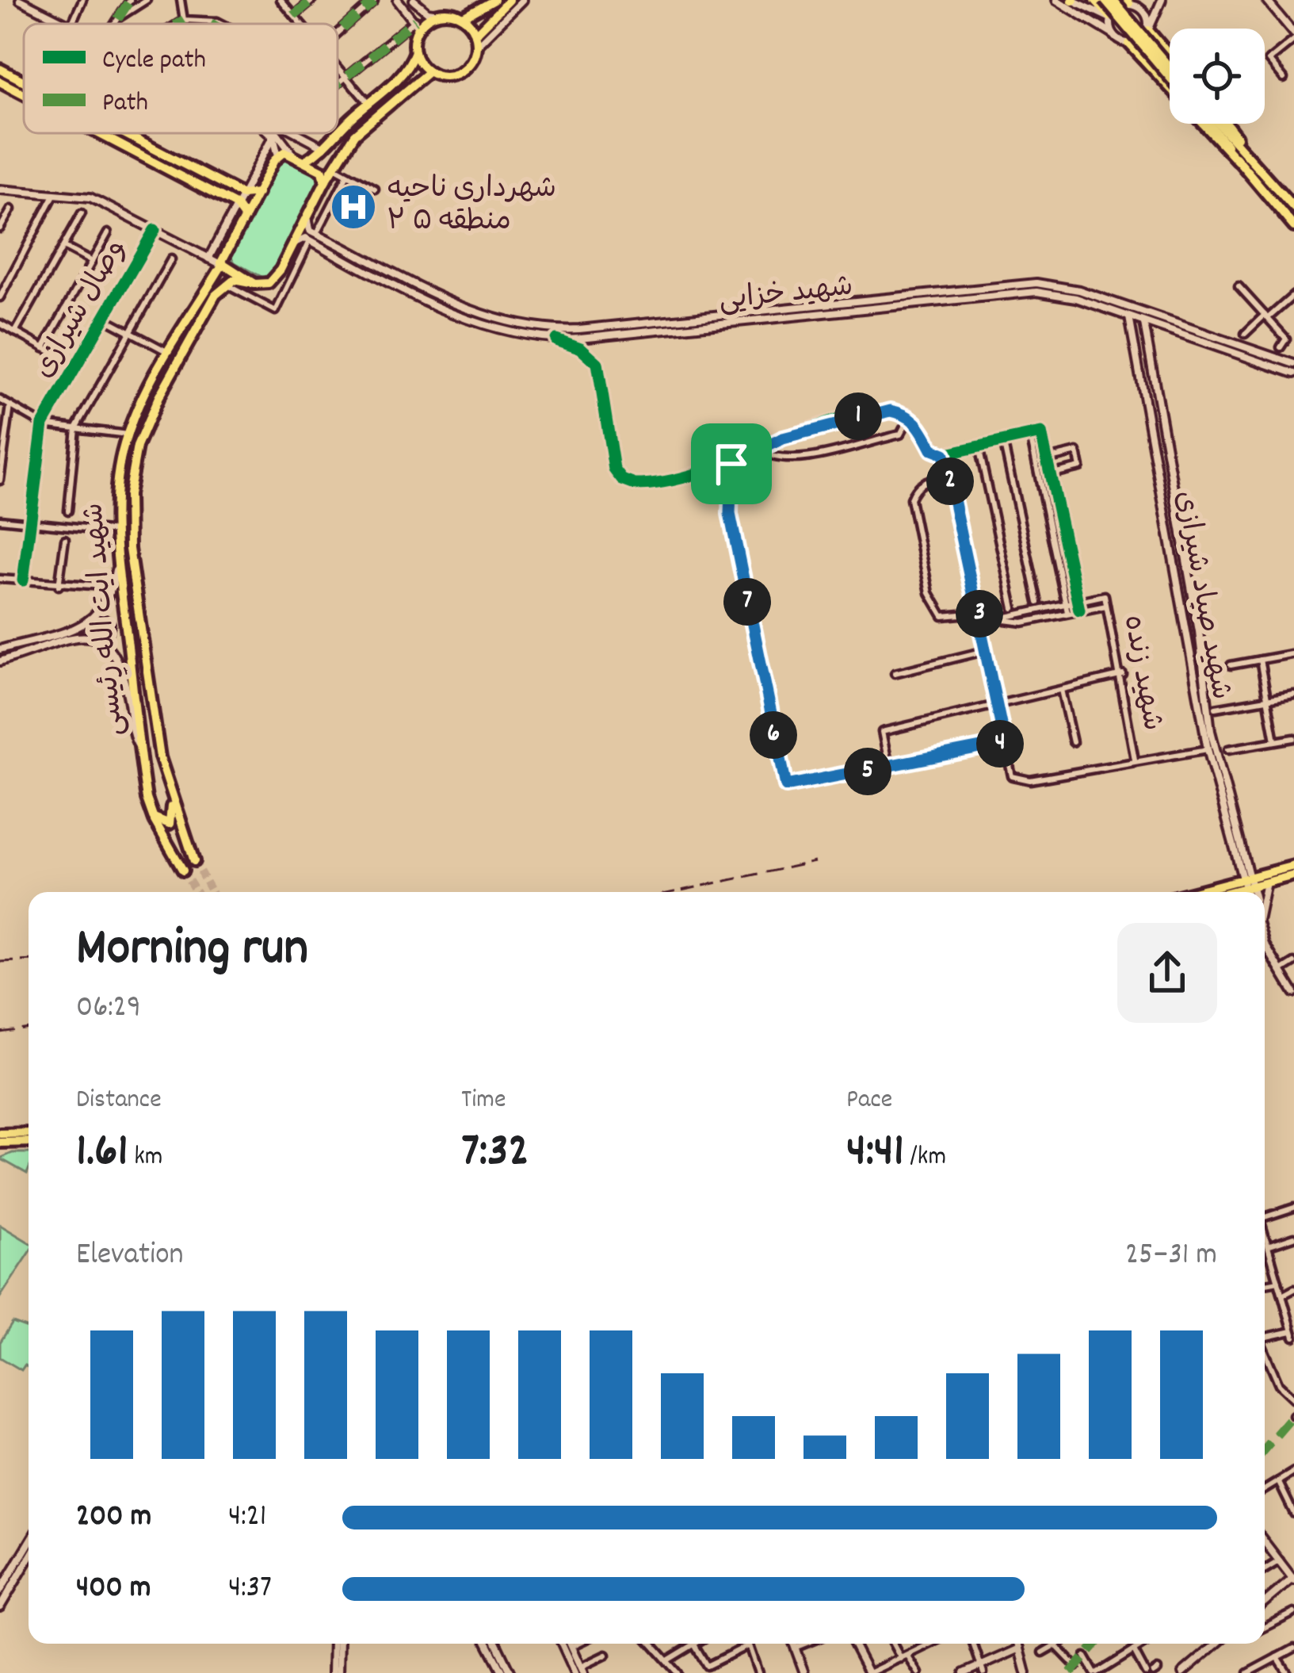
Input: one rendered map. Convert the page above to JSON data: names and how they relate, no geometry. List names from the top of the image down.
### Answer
{
  "streets": {
    "main road": ["شهید خزایی", "شهید صیاد شیرازی", "شهید ایت الله رِئیسی"],
    "street": ["وصال شیرازی", "شهید زنده"]
  },
  "crossings": [
    ["شهید خزایی", "شهید صیاد شیرازی"]
  ],
  "places": {
    "hospital": ["شهرداری ناحیه ۲ منطقه ۵"]
  },
  "legend": ["Cycle path", "Path"],
  "page": {
    "pins": [
      "1",
      "2",
      "7",
      "3",
      "6",
      "4",
      "5"
    ],
    "heading": ["Morning run", "06:29"],
    "stats": [
      ["Distance", "1.61 km"],
      ["Time", "7:32"],
      ["Pace", "4:41 /km"]
    ],
    "chart": ["Elevation", "25–31 m"],
    "list": [
      {
        "name": "200 m",
        "note": "4:21"
      },
      {
        "name": "400 m",
        "note": "4:37"
      }
    ]
  }
}
